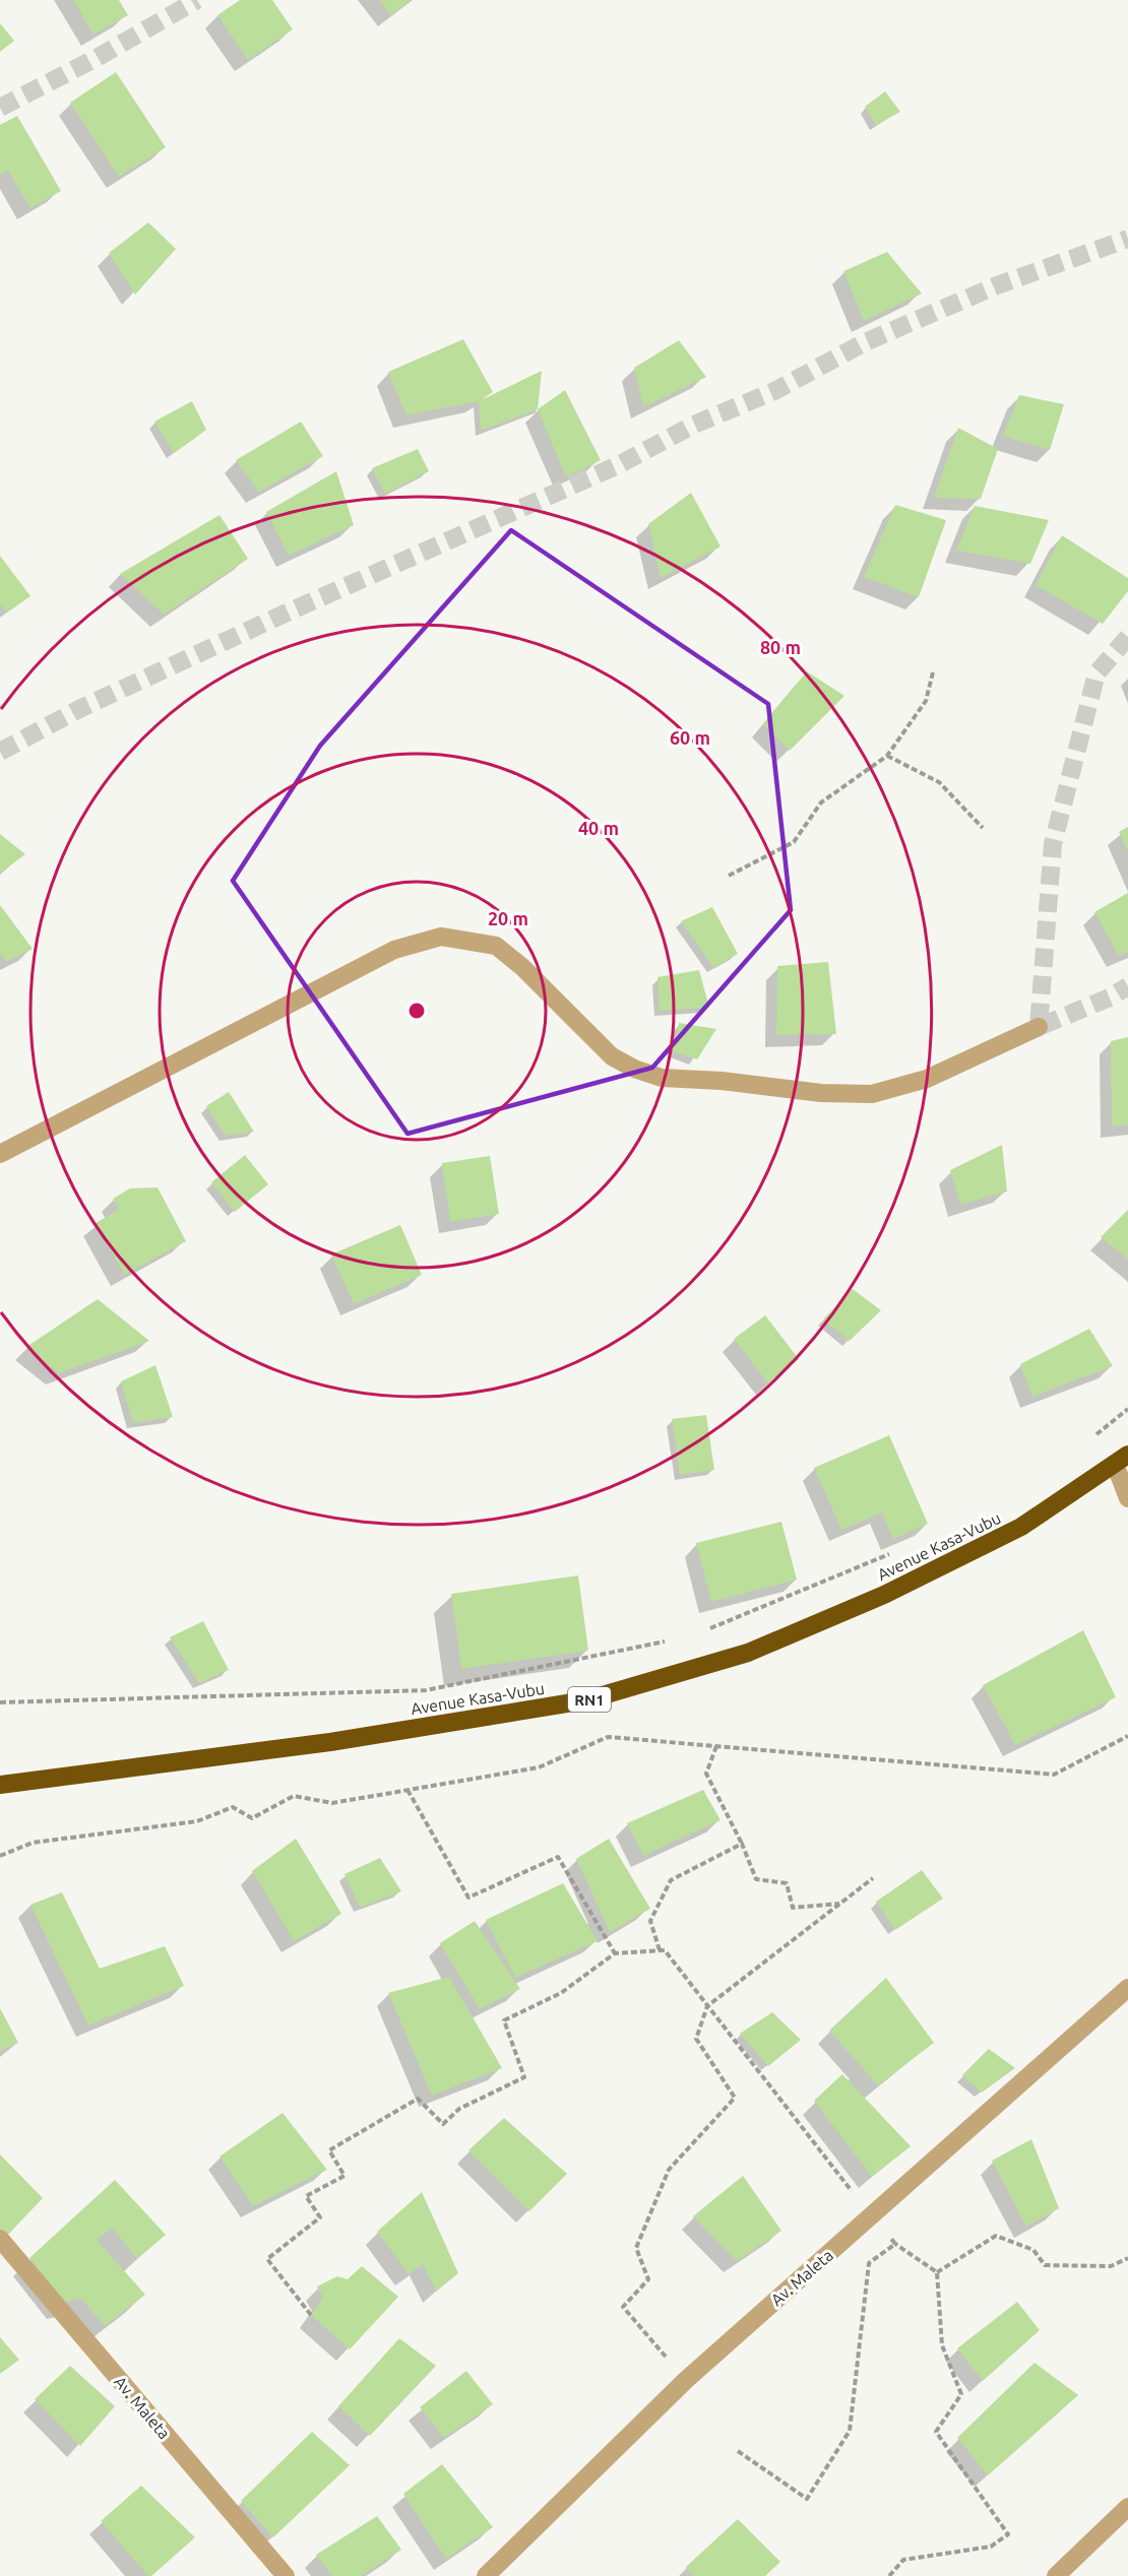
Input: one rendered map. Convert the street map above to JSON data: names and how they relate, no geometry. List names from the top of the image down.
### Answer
{
  "streets": {
    "highway": ["Avenue Kasa-Vubu", "RN1"],
    "street": ["Av. Maleta"]
  },
  "rings": [
    "80 m",
    "60 m",
    "40 m",
    "20 m"
  ]
}
